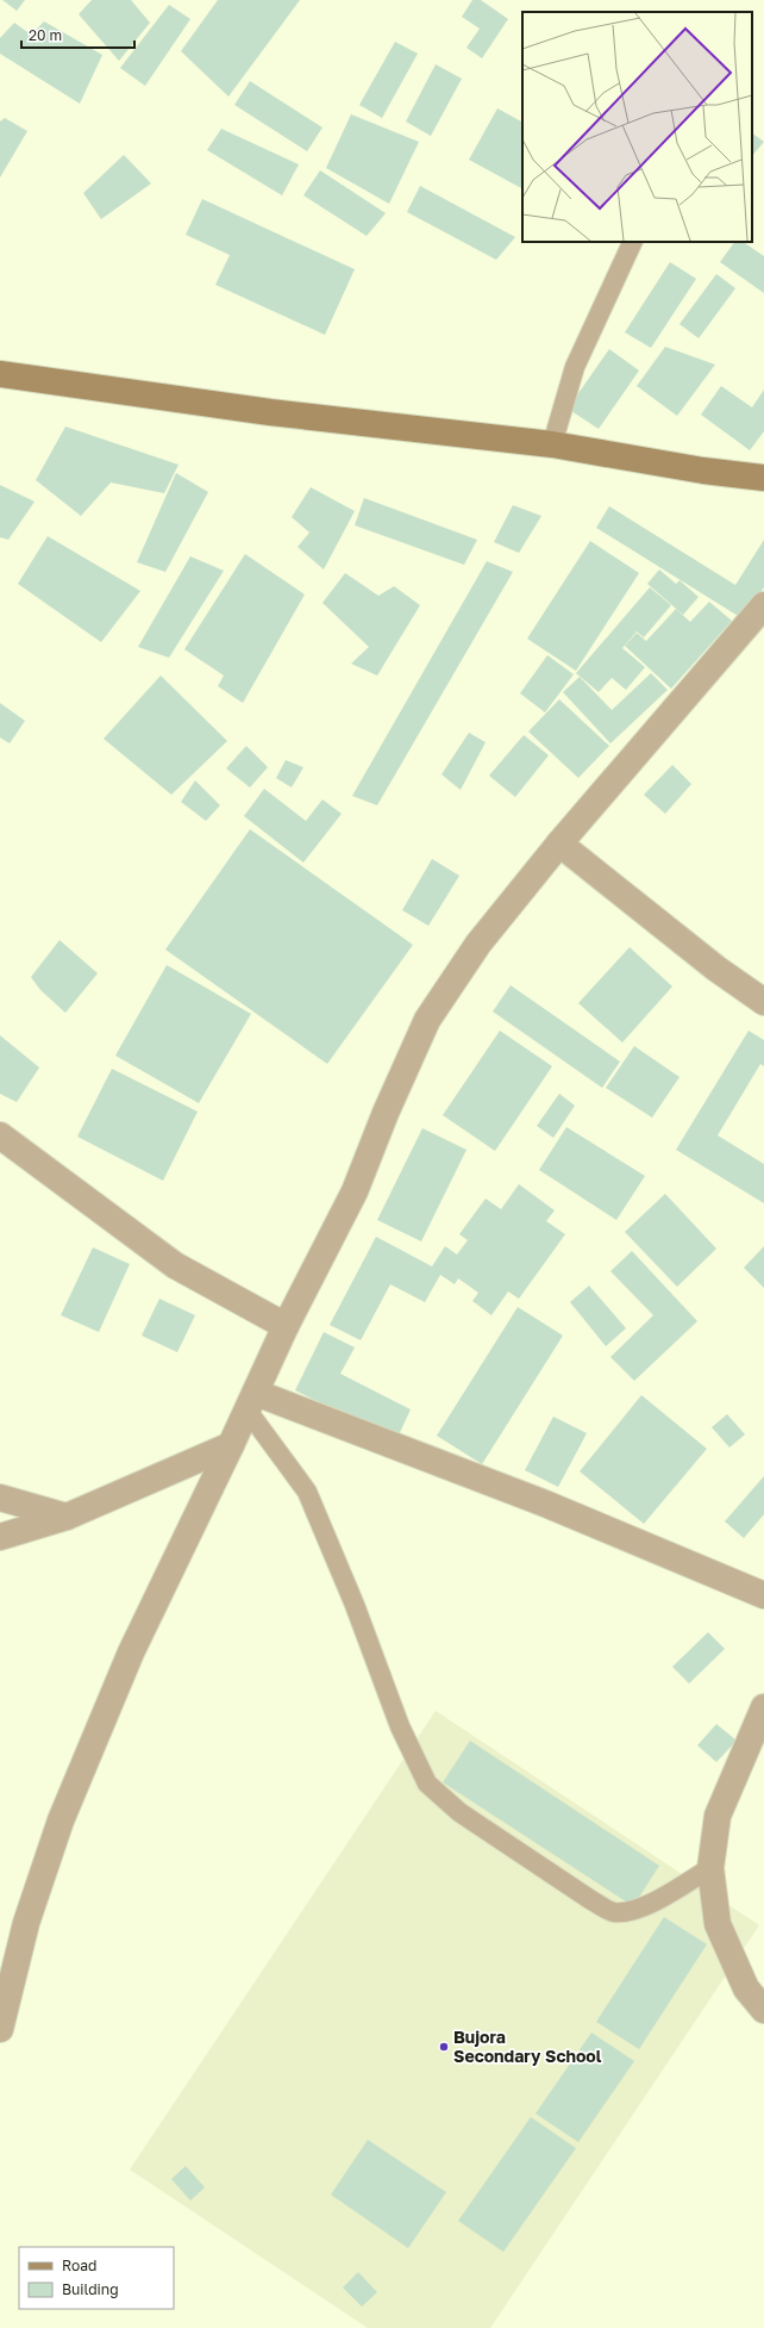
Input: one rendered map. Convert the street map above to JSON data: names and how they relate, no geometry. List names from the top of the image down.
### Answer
{
  "places": ["Bujora Secondary School"],
  "legend": ["Road", "Building"],
  "scale_bar": "20 m"
}
